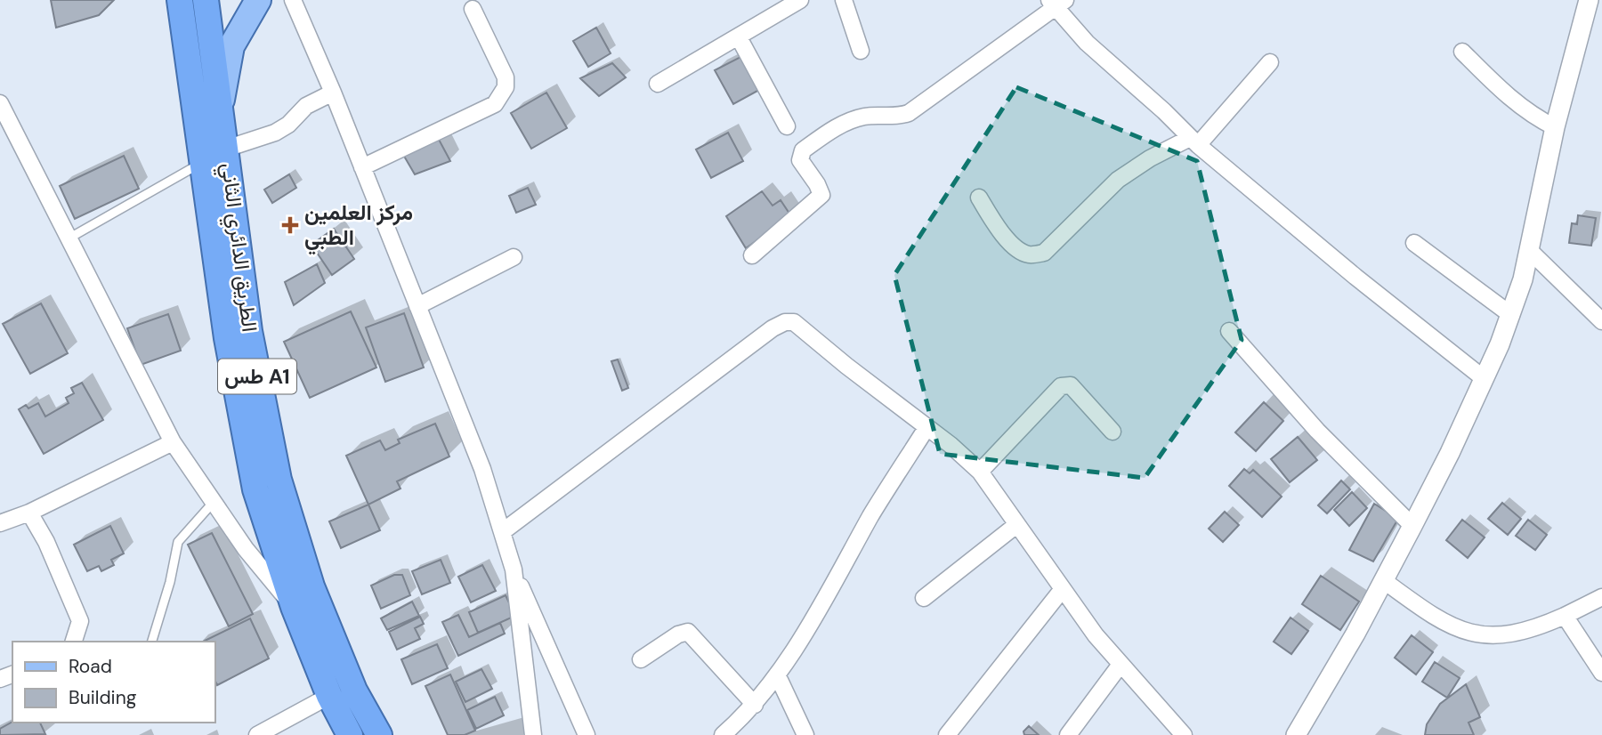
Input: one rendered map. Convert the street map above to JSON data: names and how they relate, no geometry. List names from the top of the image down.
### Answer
{
  "streets": {
    "highway": ["الطريق الدائري الثاني", "طس A1"]
  },
  "places": {
    "health": ["مركز العلمين الطبي"]
  },
  "legend": ["Road", "Building"]
}
